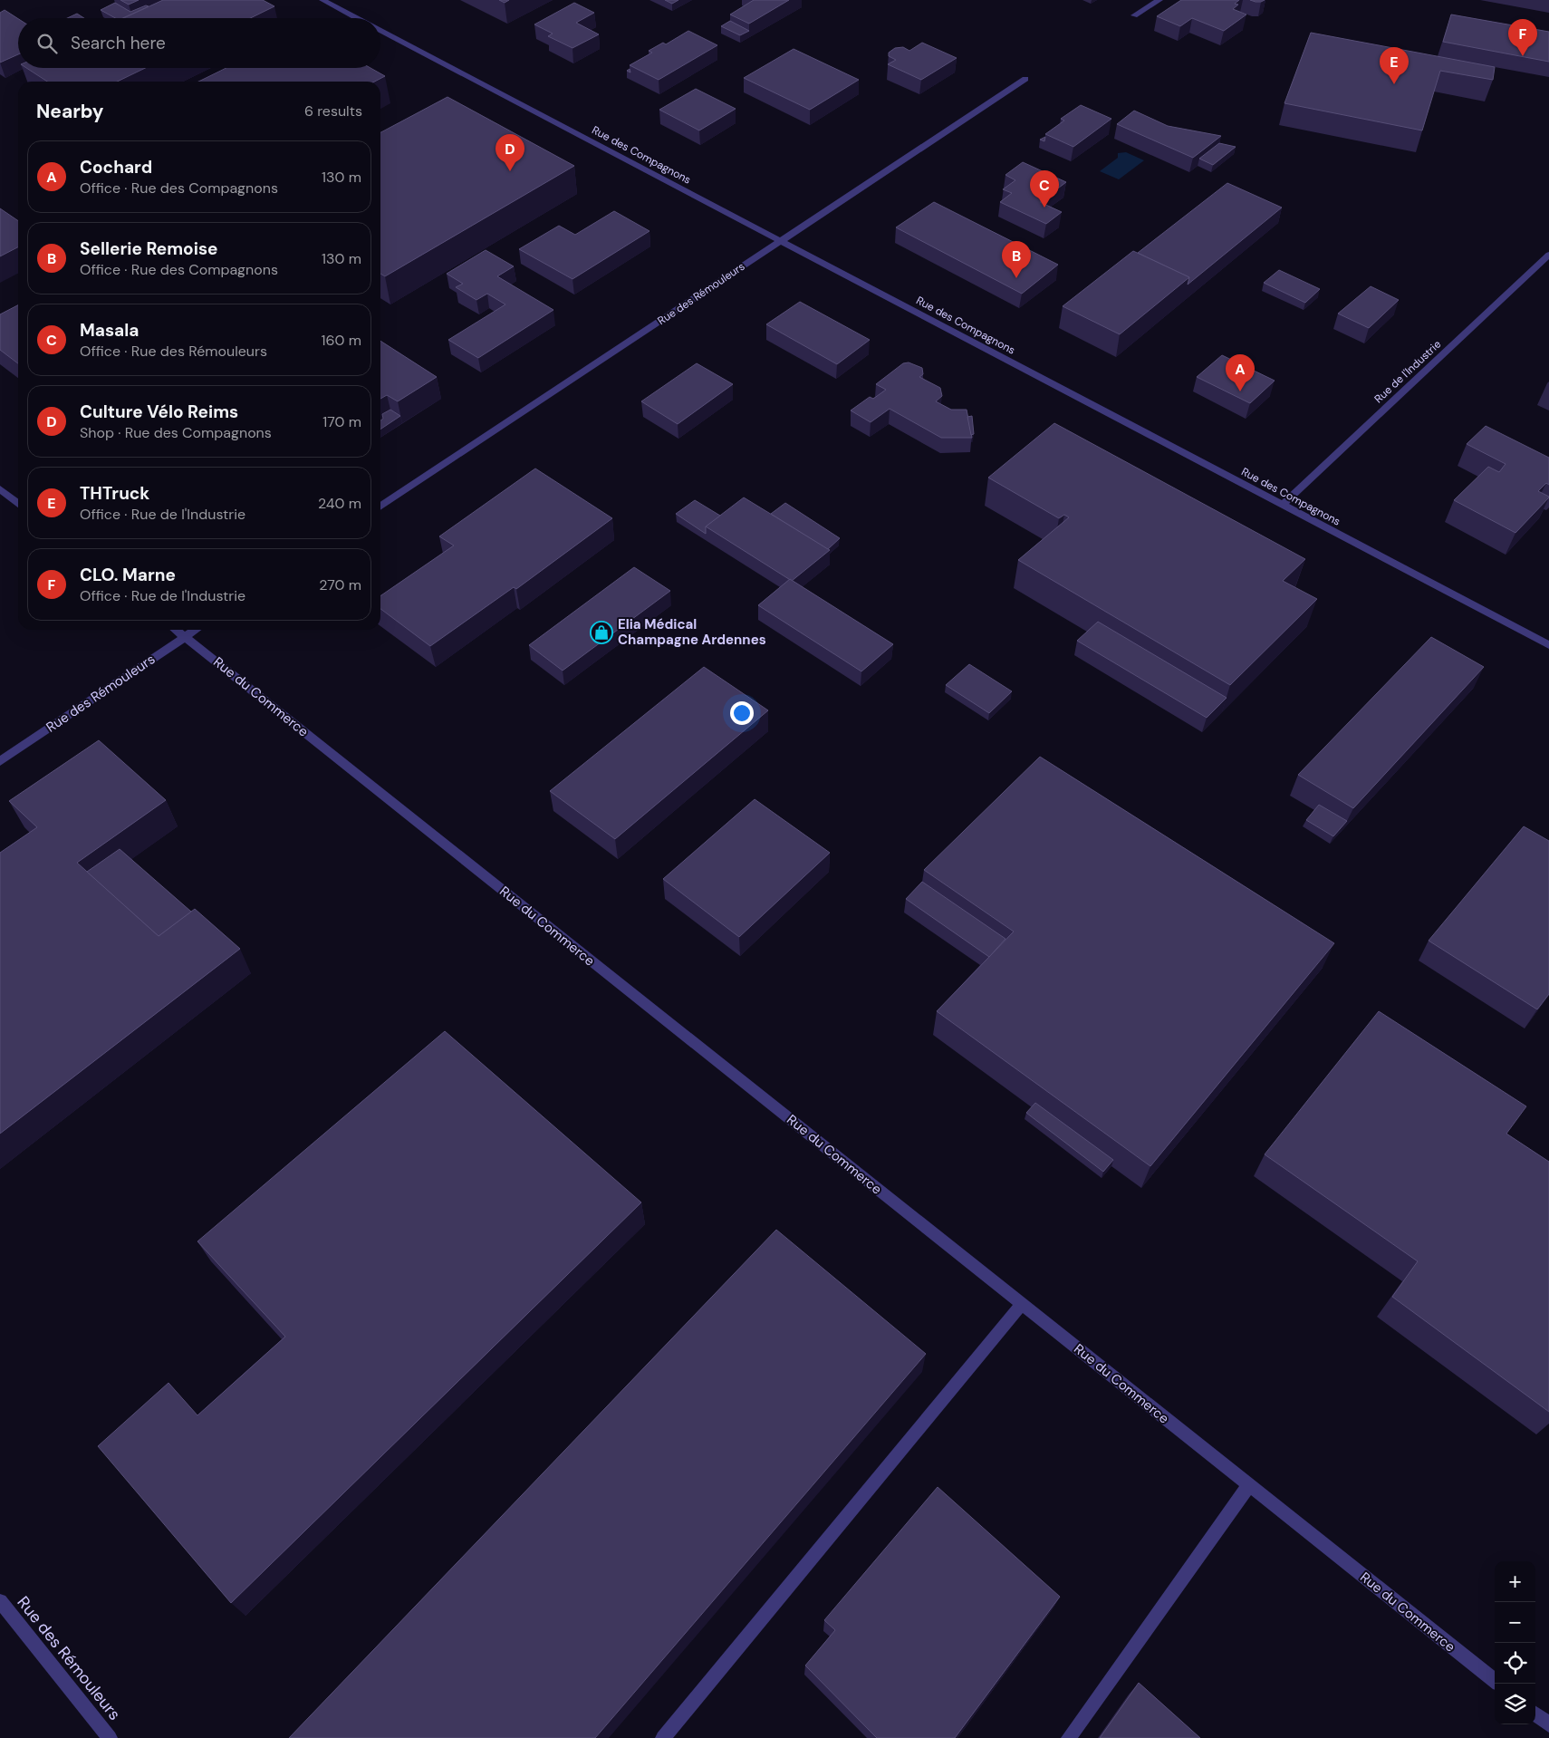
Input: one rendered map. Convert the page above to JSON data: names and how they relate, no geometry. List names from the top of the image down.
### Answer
{
  "streets": {
    "street": [
      "Rue des Compagnons",
      "Rue des Rémouleurs",
      "Rue de l'Industrie",
      "Rue du Commerce"
    ]
  },
  "crossings": [
    ["Rue des Compagnons", "Rue des Rémouleurs"],
    ["Rue des Compagnons", "Rue de l'Industrie"],
    ["Rue des Rémouleurs", "Rue du Commerce"]
  ],
  "places": {
    "shop": ["Elia Médical Champagne Ardennes"]
  },
  "page": {
    "search": "Search here",
    "pins": [
      "F",
      "E",
      "D",
      "C",
      "B",
      "A"
    ],
    "heading": ["Nearby", "6 results"],
    "list": [
      {
        "mark": "A",
        "name": "Cochard",
        "note": "Office · Rue des Compagnons",
        "value": "130 m"
      },
      {
        "mark": "B",
        "name": "Sellerie Remoise",
        "note": "Office · Rue des Compagnons",
        "value": "130 m"
      },
      {
        "mark": "C",
        "name": "Masala",
        "note": "Office · Rue des Rémouleurs",
        "value": "160 m"
      },
      {
        "mark": "D",
        "name": "Culture Vélo Reims",
        "note": "Shop · Rue des Compagnons",
        "value": "170 m"
      },
      {
        "mark": "E",
        "name": "THTruck",
        "note": "Office · Rue de l'Industrie",
        "value": "240 m"
      },
      {
        "mark": "F",
        "name": "CLO. Marne",
        "note": "Office · Rue de l'Industrie",
        "value": "270 m"
      }
    ],
    "map_buttons": ["+", "−"]
  }
}
